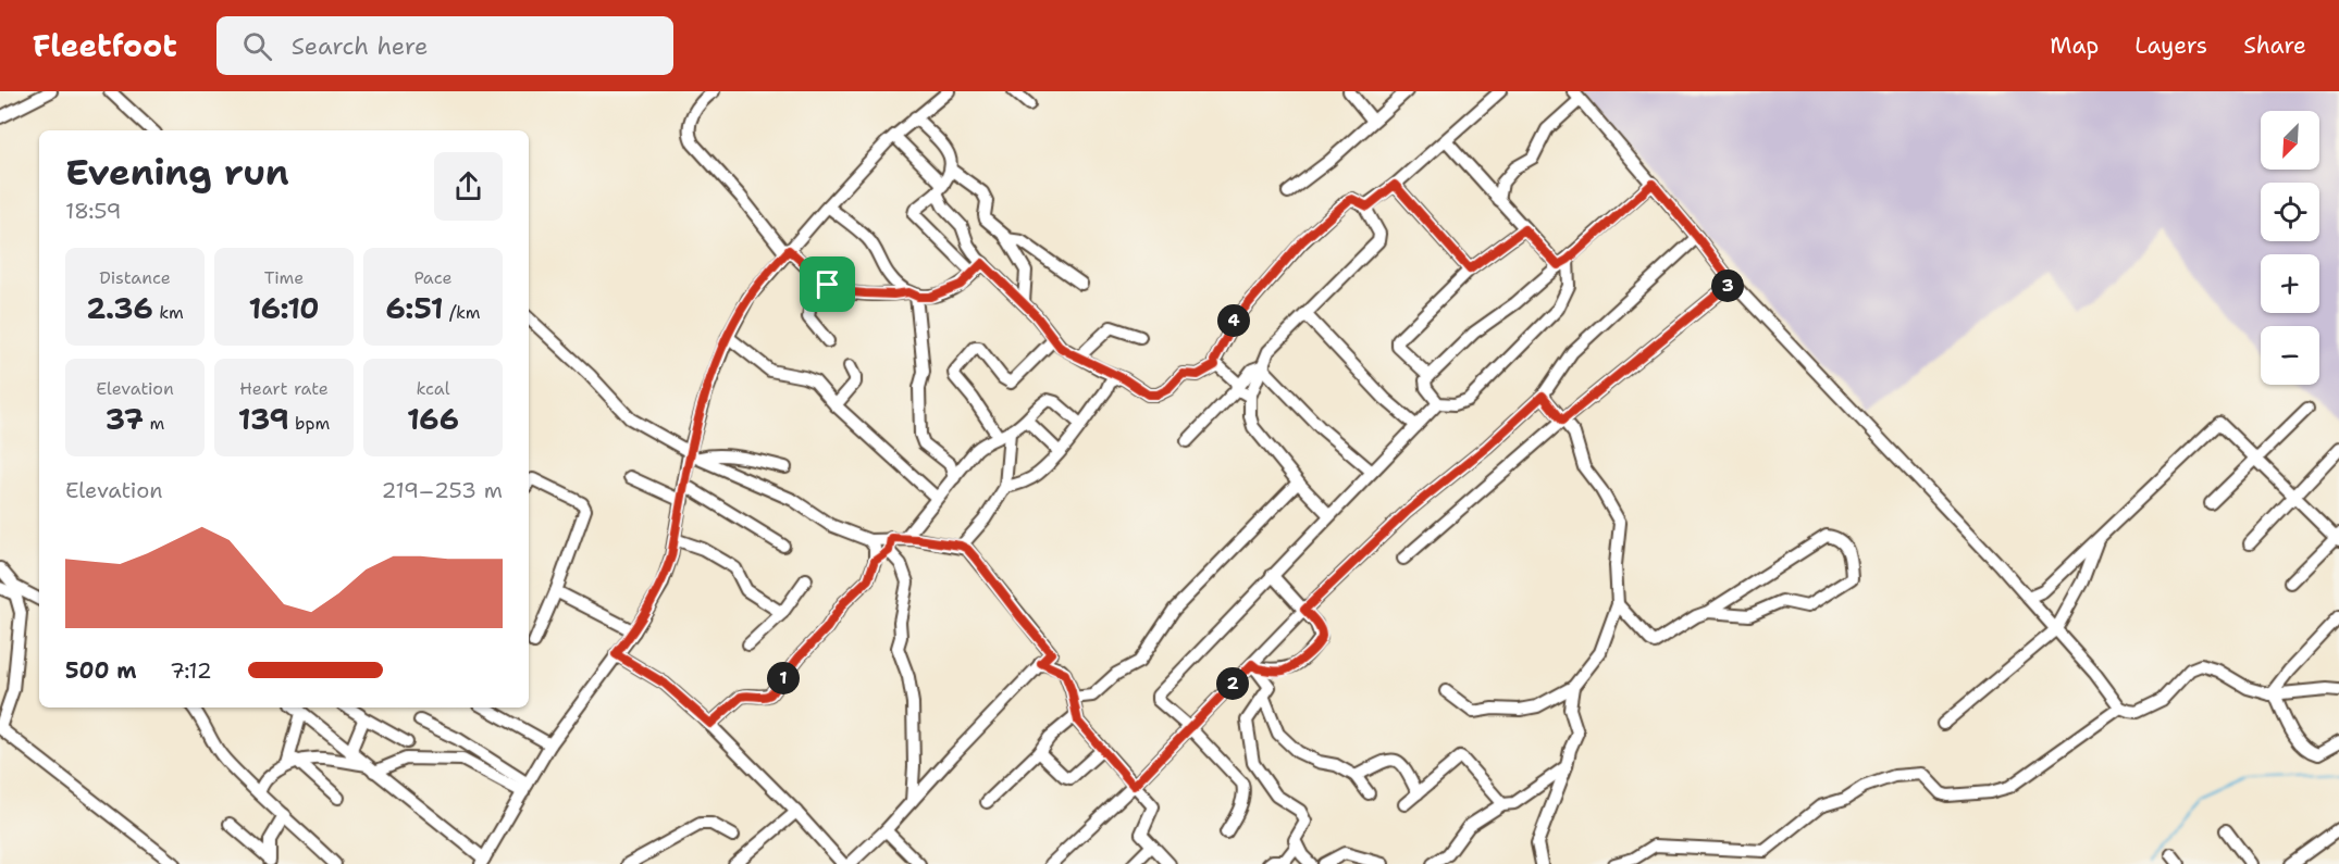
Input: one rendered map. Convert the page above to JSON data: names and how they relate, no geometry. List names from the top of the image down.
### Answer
{
  "north": "bottom left",
  "page": {
    "header": "Fleetfoot",
    "search": "Search here",
    "nav": ["Map", "Layers", "Share"],
    "map_buttons": ["+", "−"],
    "heading": ["Evening run", "18:59"],
    "stats": [
      ["Distance", "2.36 km"],
      ["Time", "16:10"],
      ["Pace", "6:51 /km"],
      ["Elevation", "37 m"],
      ["Heart rate", "139 bpm"],
      ["kcal", "166"]
    ],
    "pins": [
      "3",
      "4",
      "1",
      "2"
    ],
    "chart": ["Elevation", "219–253 m"],
    "list": [
      {
        "name": "500 m",
        "note": "7:12"
      }
    ]
  }
}
